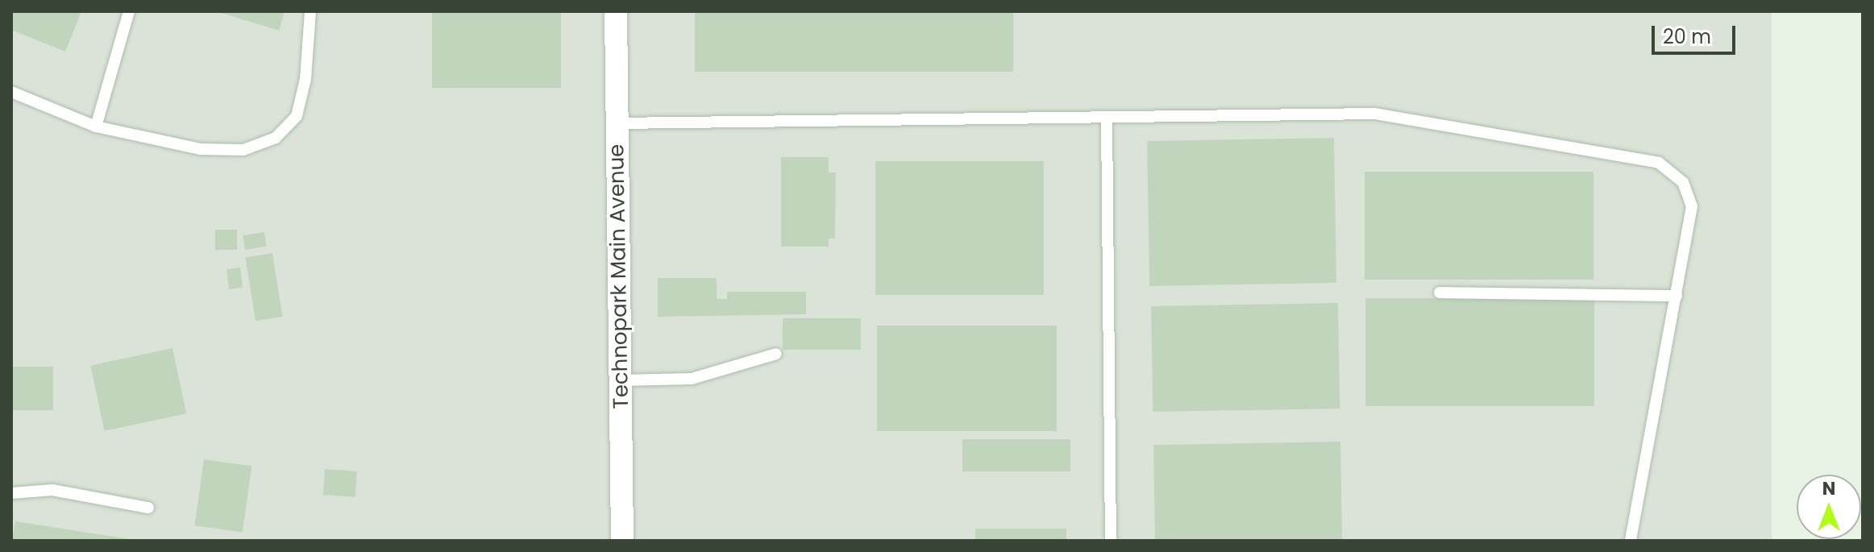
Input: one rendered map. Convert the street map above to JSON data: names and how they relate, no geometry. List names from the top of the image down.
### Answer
{
  "streets": {
    "street": ["Technopark Main Avenue"]
  },
  "scale_bar": "20 m",
  "north": "top"
}
